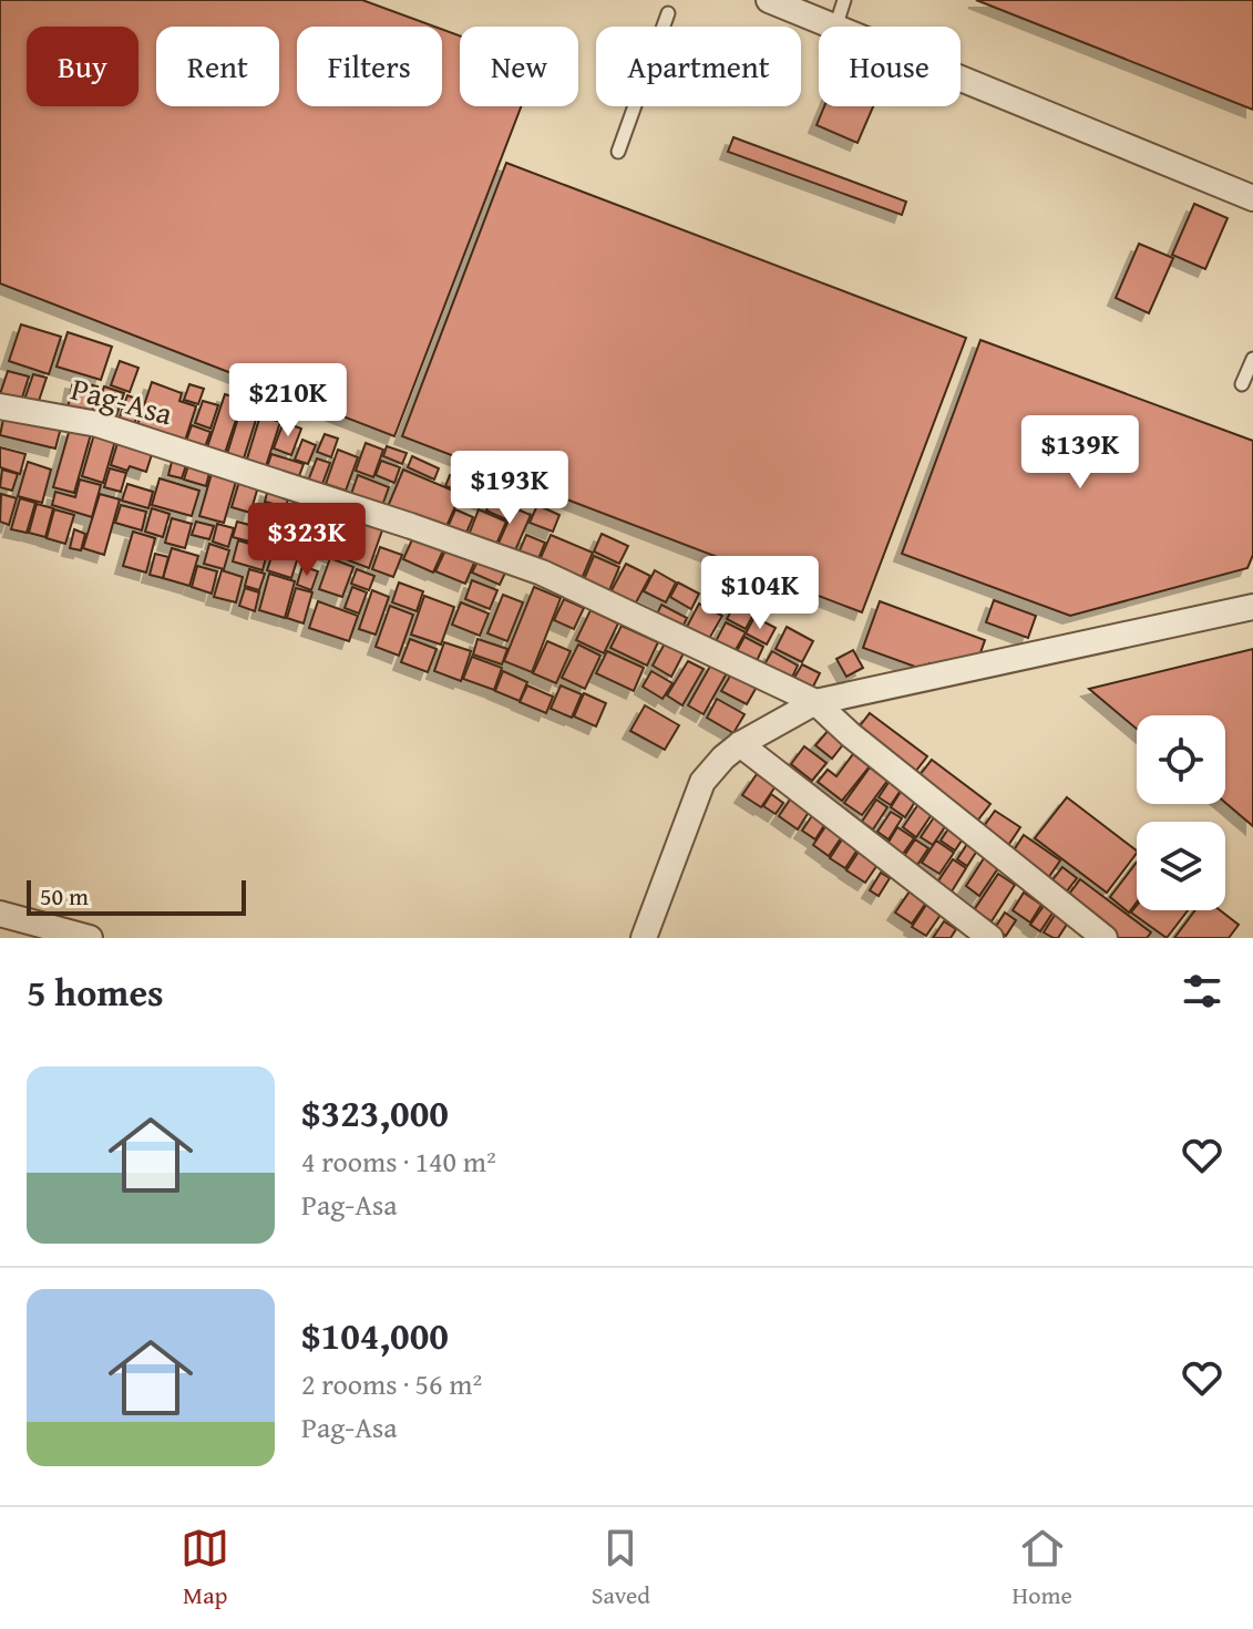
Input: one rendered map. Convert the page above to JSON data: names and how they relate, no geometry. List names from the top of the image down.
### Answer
{
  "streets": {
    "street": ["Pag-Asa"]
  },
  "scale_bar": "50 m",
  "page": {
    "chip": [
      "Buy",
      "Rent",
      "Filters",
      "New",
      "Apartment",
      "House"
    ],
    "price": [
      "$210K",
      "$139K",
      "$193K",
      "$323K",
      "$104K"
    ],
    "scale": "50 m",
    "heading": "5 homes",
    "list": [
      {
        "name": "$323,000",
        "note": "4 rooms · 140 m² · Pag-Asa"
      },
      {
        "name": "$104,000",
        "note": "2 rooms · 56 m² · Pag-Asa"
      }
    ],
    "tabs": ["Map", "Saved", "Home"]
  }
}
